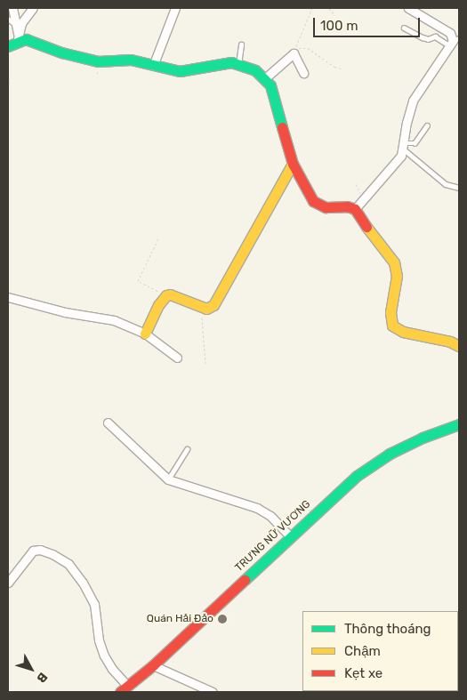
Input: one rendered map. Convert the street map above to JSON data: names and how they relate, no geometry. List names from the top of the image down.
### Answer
{
  "streets": {
    "street": ["TRƯNG NỮ VƯƠNG"]
  },
  "places": ["Quán Hải Đảo"],
  "legend": ["Thông thoáng", "Chậm", "Kẹt xe"],
  "scale_bar": "100 m",
  "north": "bottom right"
}
